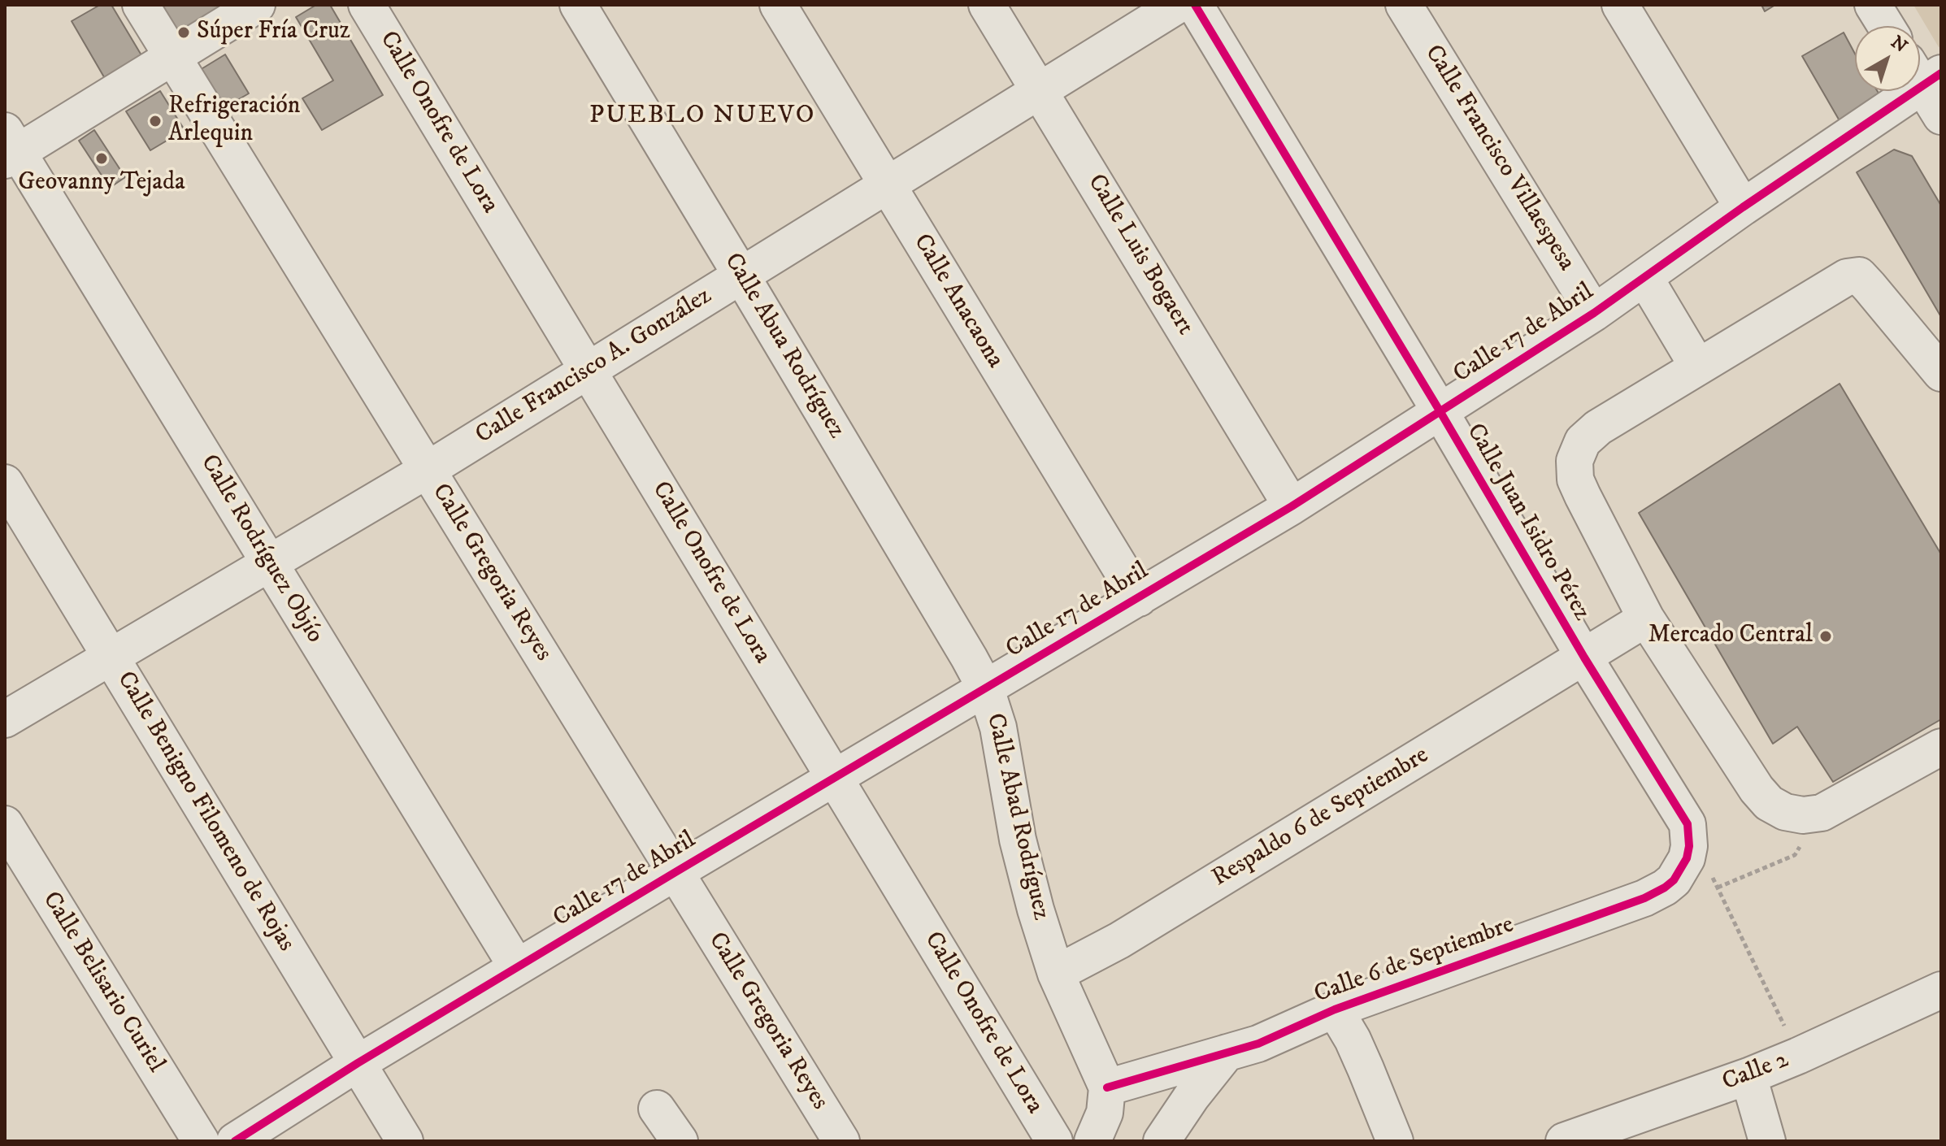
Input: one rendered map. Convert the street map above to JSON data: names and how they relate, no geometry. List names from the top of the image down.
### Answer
{
  "streets": {
    "street": [
      "Calle Onofre de Lora",
      "Calle Francisco Villaespesa",
      "Calle Luis Bogaert",
      "Calle Anacaona",
      "Calle 17 de Abril",
      "Calle Abua Rodríguez",
      "Calle Francisco A. González",
      "Calle Juan Isidro Pérez",
      "Calle Rodríguez Objío",
      "Calle Gregoria Reyes",
      "Calle Benigno Filomeno de Rojas",
      "Calle Abad Rodríguez",
      "Respaldo 6 de Septiembre",
      "Calle 6 de Septiembre",
      "Calle Belisario Curiel",
      "Calle 2"
    ]
  },
  "crossings": [
    ["Calle Onofre de Lora", "Calle 17 de Abril"],
    ["Calle Onofre de Lora", "Calle Francisco A. González"],
    ["Calle Francisco Villaespesa", "Calle 17 de Abril"],
    ["Calle Luis Bogaert", "Calle 17 de Abril"],
    ["Calle Luis Bogaert", "Calle Francisco A. González"],
    ["Calle Anacaona", "Calle 17 de Abril"],
    ["Calle Anacaona", "Calle Francisco A. González"],
    ["Calle 17 de Abril", "Calle Abua Rodríguez"],
    ["Calle 17 de Abril", "Calle Juan Isidro Pérez"],
    ["Calle 17 de Abril", "Calle Rodríguez Objío"],
    ["Calle 17 de Abril", "Calle Gregoria Reyes"],
    ["Calle 17 de Abril", "Calle Benigno Filomeno de Rojas"],
    ["Calle 17 de Abril", "Calle Abad Rodríguez"],
    ["Calle Abua Rodríguez", "Calle Francisco A. González"],
    ["Calle Abua Rodríguez", "Calle Abad Rodríguez"],
    ["Calle Francisco A. González", "Calle Rodríguez Objío"],
    ["Calle Francisco A. González", "Calle Gregoria Reyes"],
    ["Calle Francisco A. González", "Calle Benigno Filomeno de Rojas"],
    ["Calle Juan Isidro Pérez", "Respaldo 6 de Septiembre"],
    ["Calle Juan Isidro Pérez", "Calle 6 de Septiembre"],
    ["Calle Abad Rodríguez", "Respaldo 6 de Septiembre"],
    ["Calle Abad Rodríguez", "Calle 6 de Septiembre"]
  ],
  "districts": ["PUEBLO NUEVO"],
  "places": [
    "Súper Fría Cruz",
    "Refrigeración Arlequin",
    "Geovanny Tejada",
    "Mercado Central"
  ],
  "north": "top right"
}
